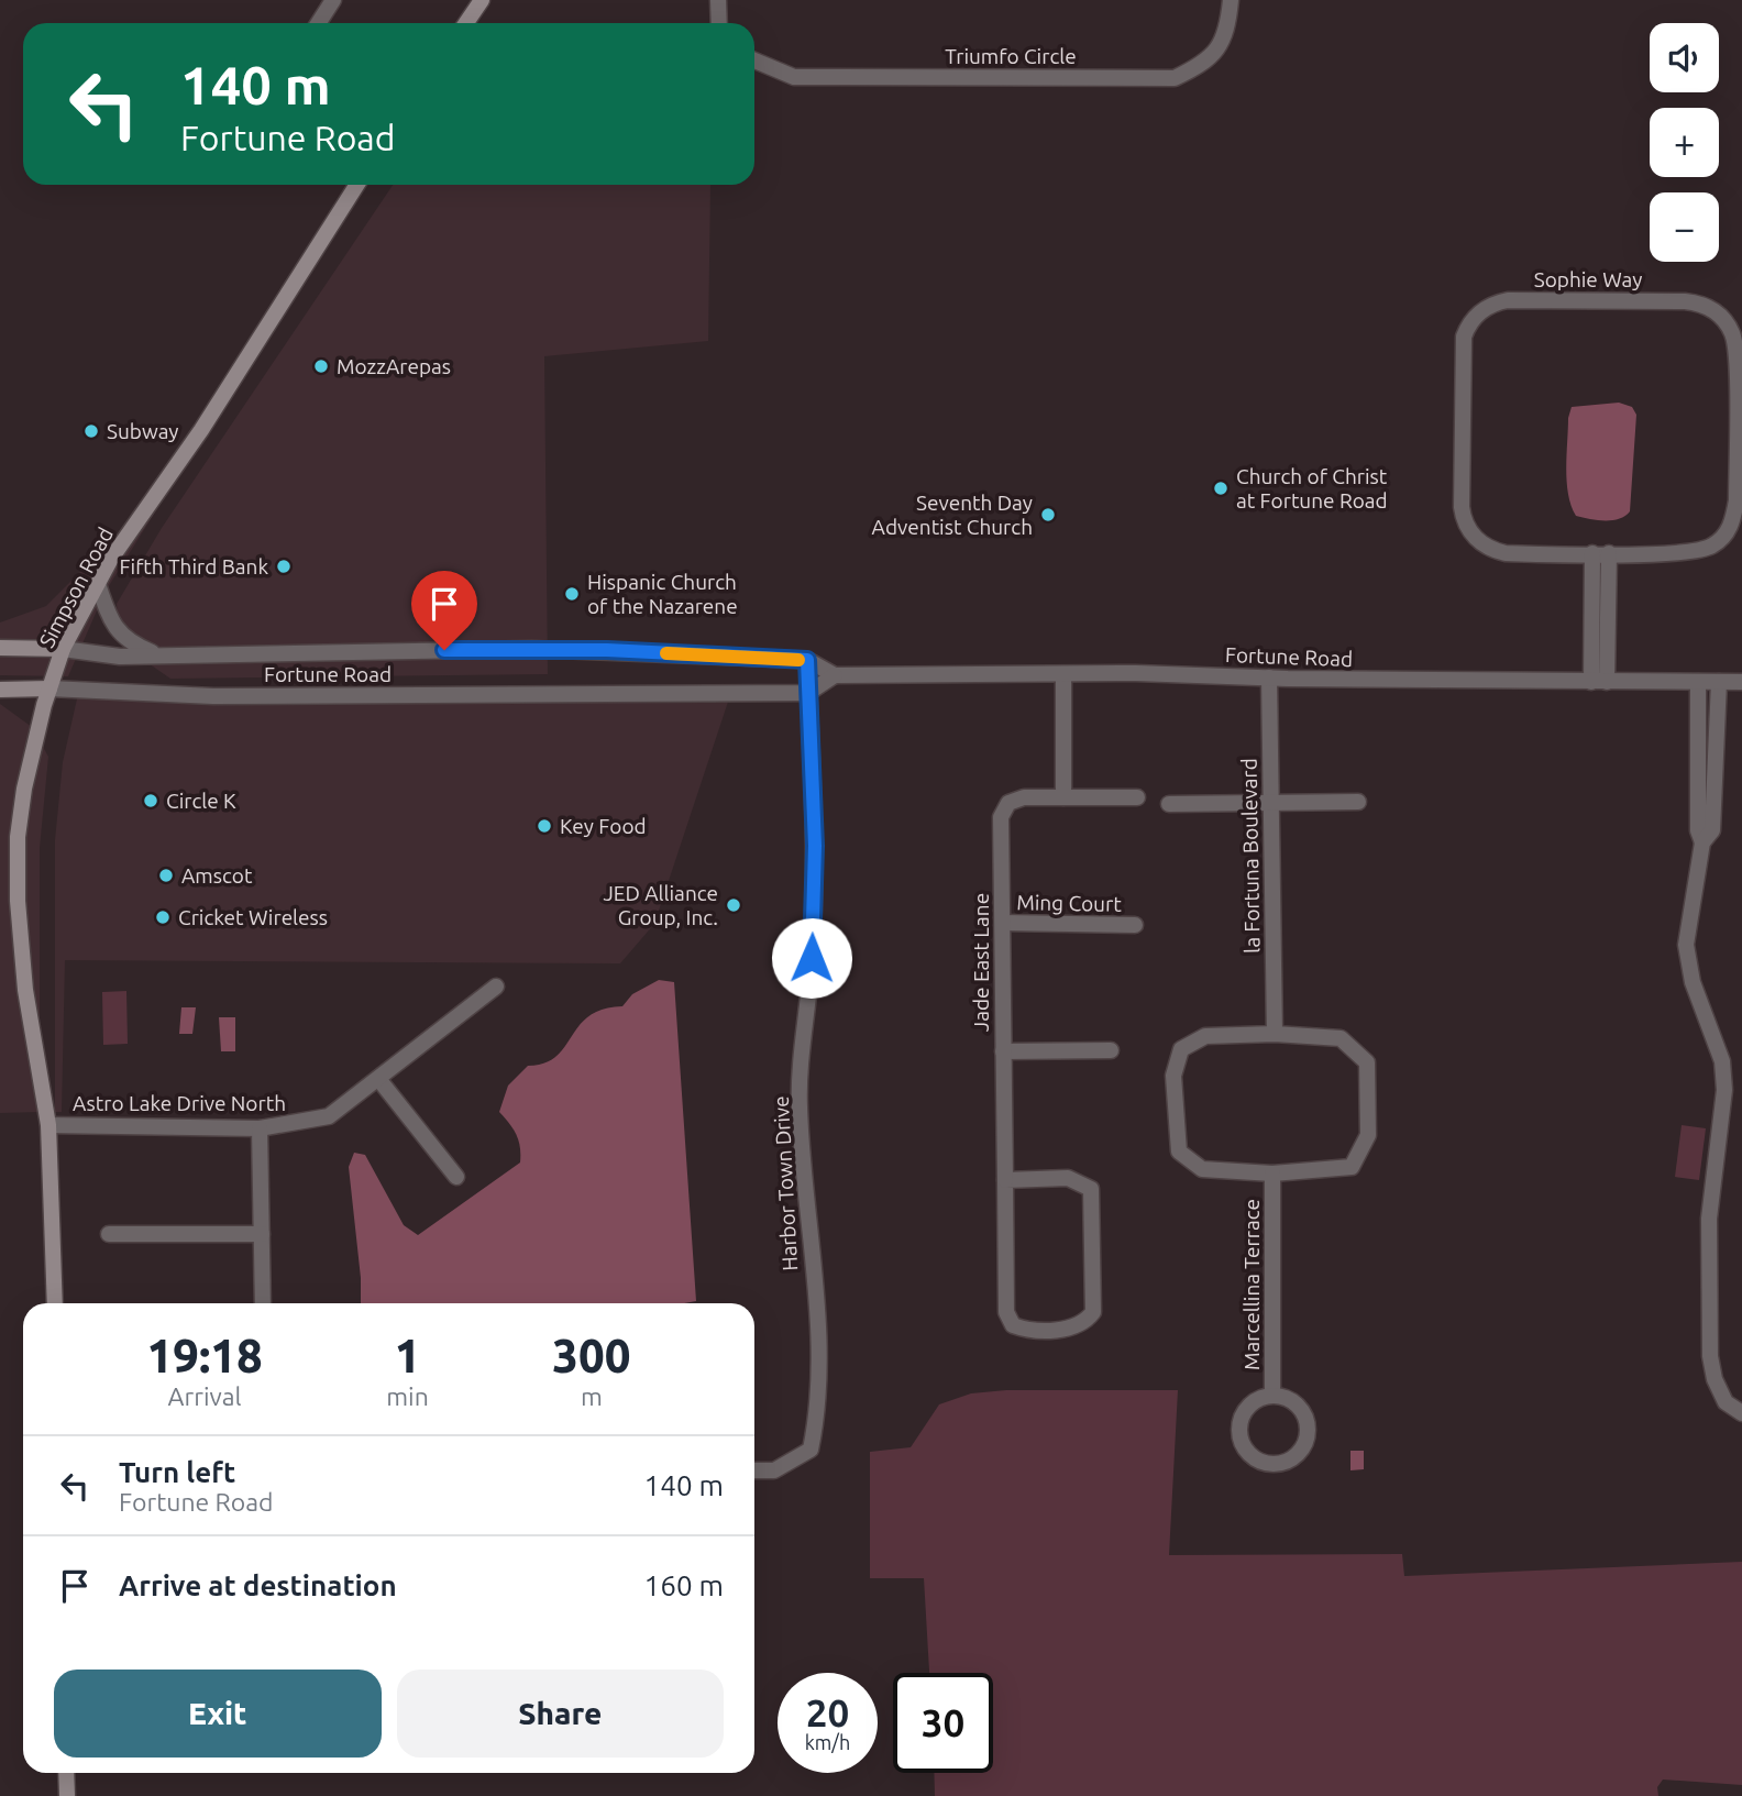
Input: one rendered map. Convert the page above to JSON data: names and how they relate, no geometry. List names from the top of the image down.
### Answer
{
  "streets": {
    "main road": ["Simpson Road", "Fortune Road"],
    "street": [
      "Triumfo Circle",
      "Sophie Way",
      "la Fortuna Boulevard",
      "Ming Court",
      "Jade East Lane",
      "Astro Lake Drive North",
      "Harbor Town Drive",
      "Marcellina Terrace"
    ]
  },
  "crossings": [
    ["Simpson Road", "Fortune Road"],
    ["Simpson Road", "Astro Lake Drive North"],
    ["Fortune Road", "la Fortuna Boulevard"],
    ["Fortune Road", "Harbor Town Drive"],
    ["la Fortuna Boulevard", "Marcellina Terrace"],
    ["Ming Court", "Jade East Lane"]
  ],
  "places": [
    "MozzArepas",
    "Subway",
    "Church of Christ at Fortune Road",
    "Seventh Day Adventist Church",
    "Fifth Third Bank",
    "Hispanic Church of the Nazarene",
    "Circle K",
    "Key Food",
    "Amscot",
    "JED Alliance Group, Inc.",
    "Cricket Wireless"
  ],
  "page": {
    "map_buttons": ["+", "−"],
    "turn": ["140 m", "Fortune Road"],
    "eta": [
      "19:18",
      "Arrival",
      "1",
      "min",
      "300",
      "m"
    ],
    "list": [
      {
        "name": "Turn left",
        "note": "Fortune Road",
        "value": "140 m"
      },
      {
        "name": "Arrive at destination",
        "value": "160 m"
      }
    ],
    "buttons": ["Exit", "Share"],
    "speed": "20 km/h",
    "limit": "30"
  }
}
